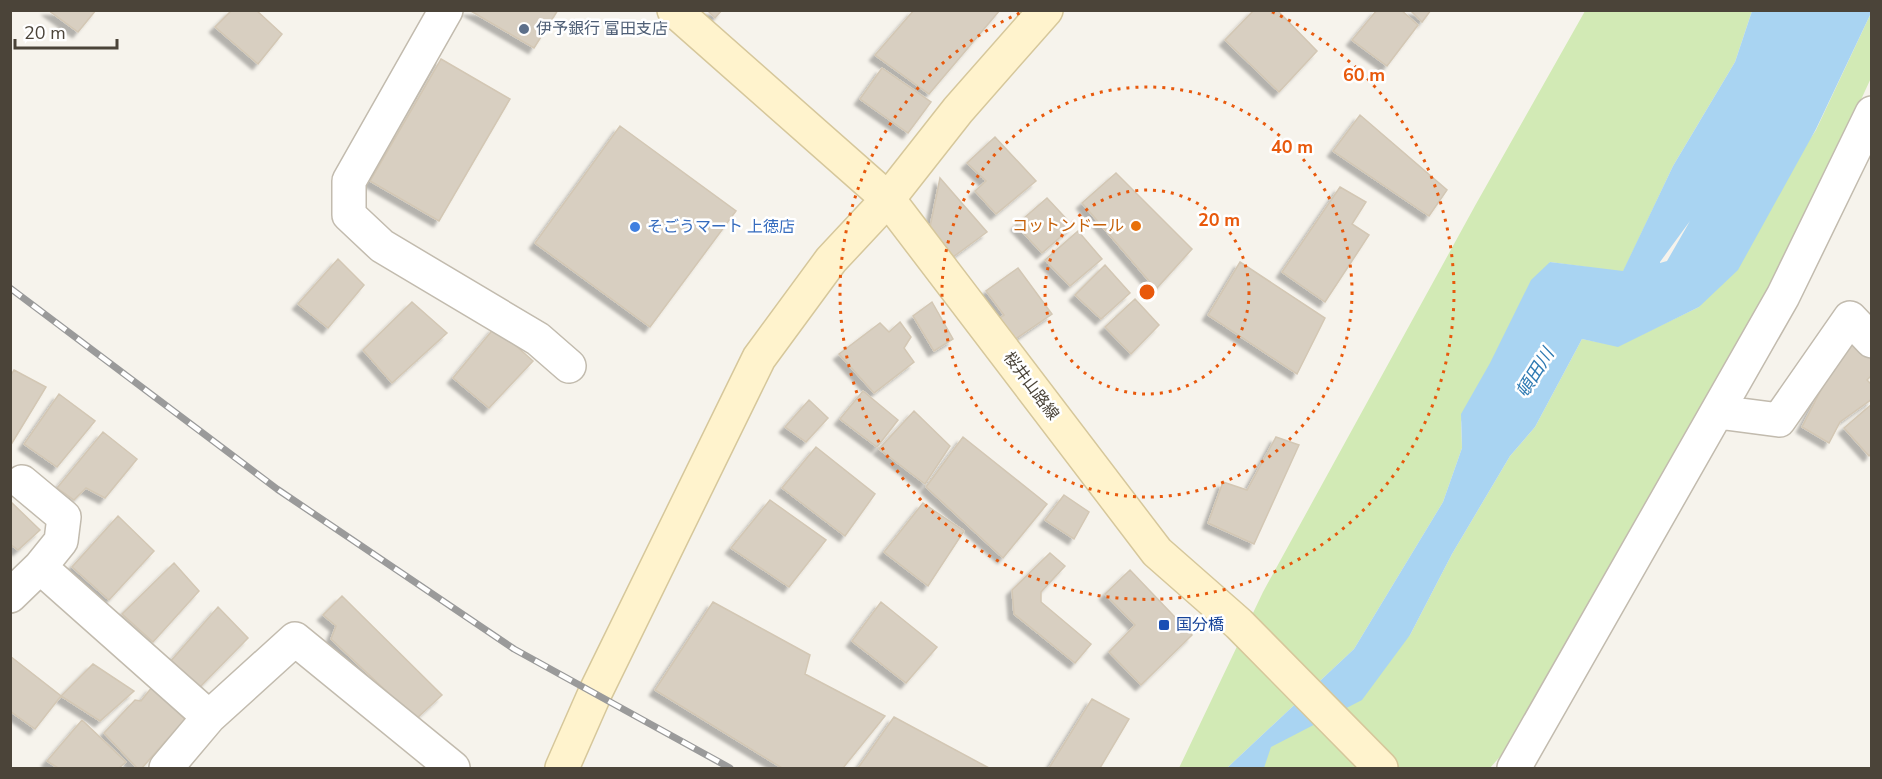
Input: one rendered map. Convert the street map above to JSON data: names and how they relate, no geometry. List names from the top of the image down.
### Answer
{
  "streets": {
    "main road": ["桜井山路線"]
  },
  "water": ["頓田川"],
  "places": {
    "other": ["伊予銀行 富田支店", "コットンドール", "そごうマート 上徳店"],
    "transit": ["国分橋"]
  },
  "scale_bar": "20 m",
  "rings": ["60 m", "40 m", "20 m"]
}
